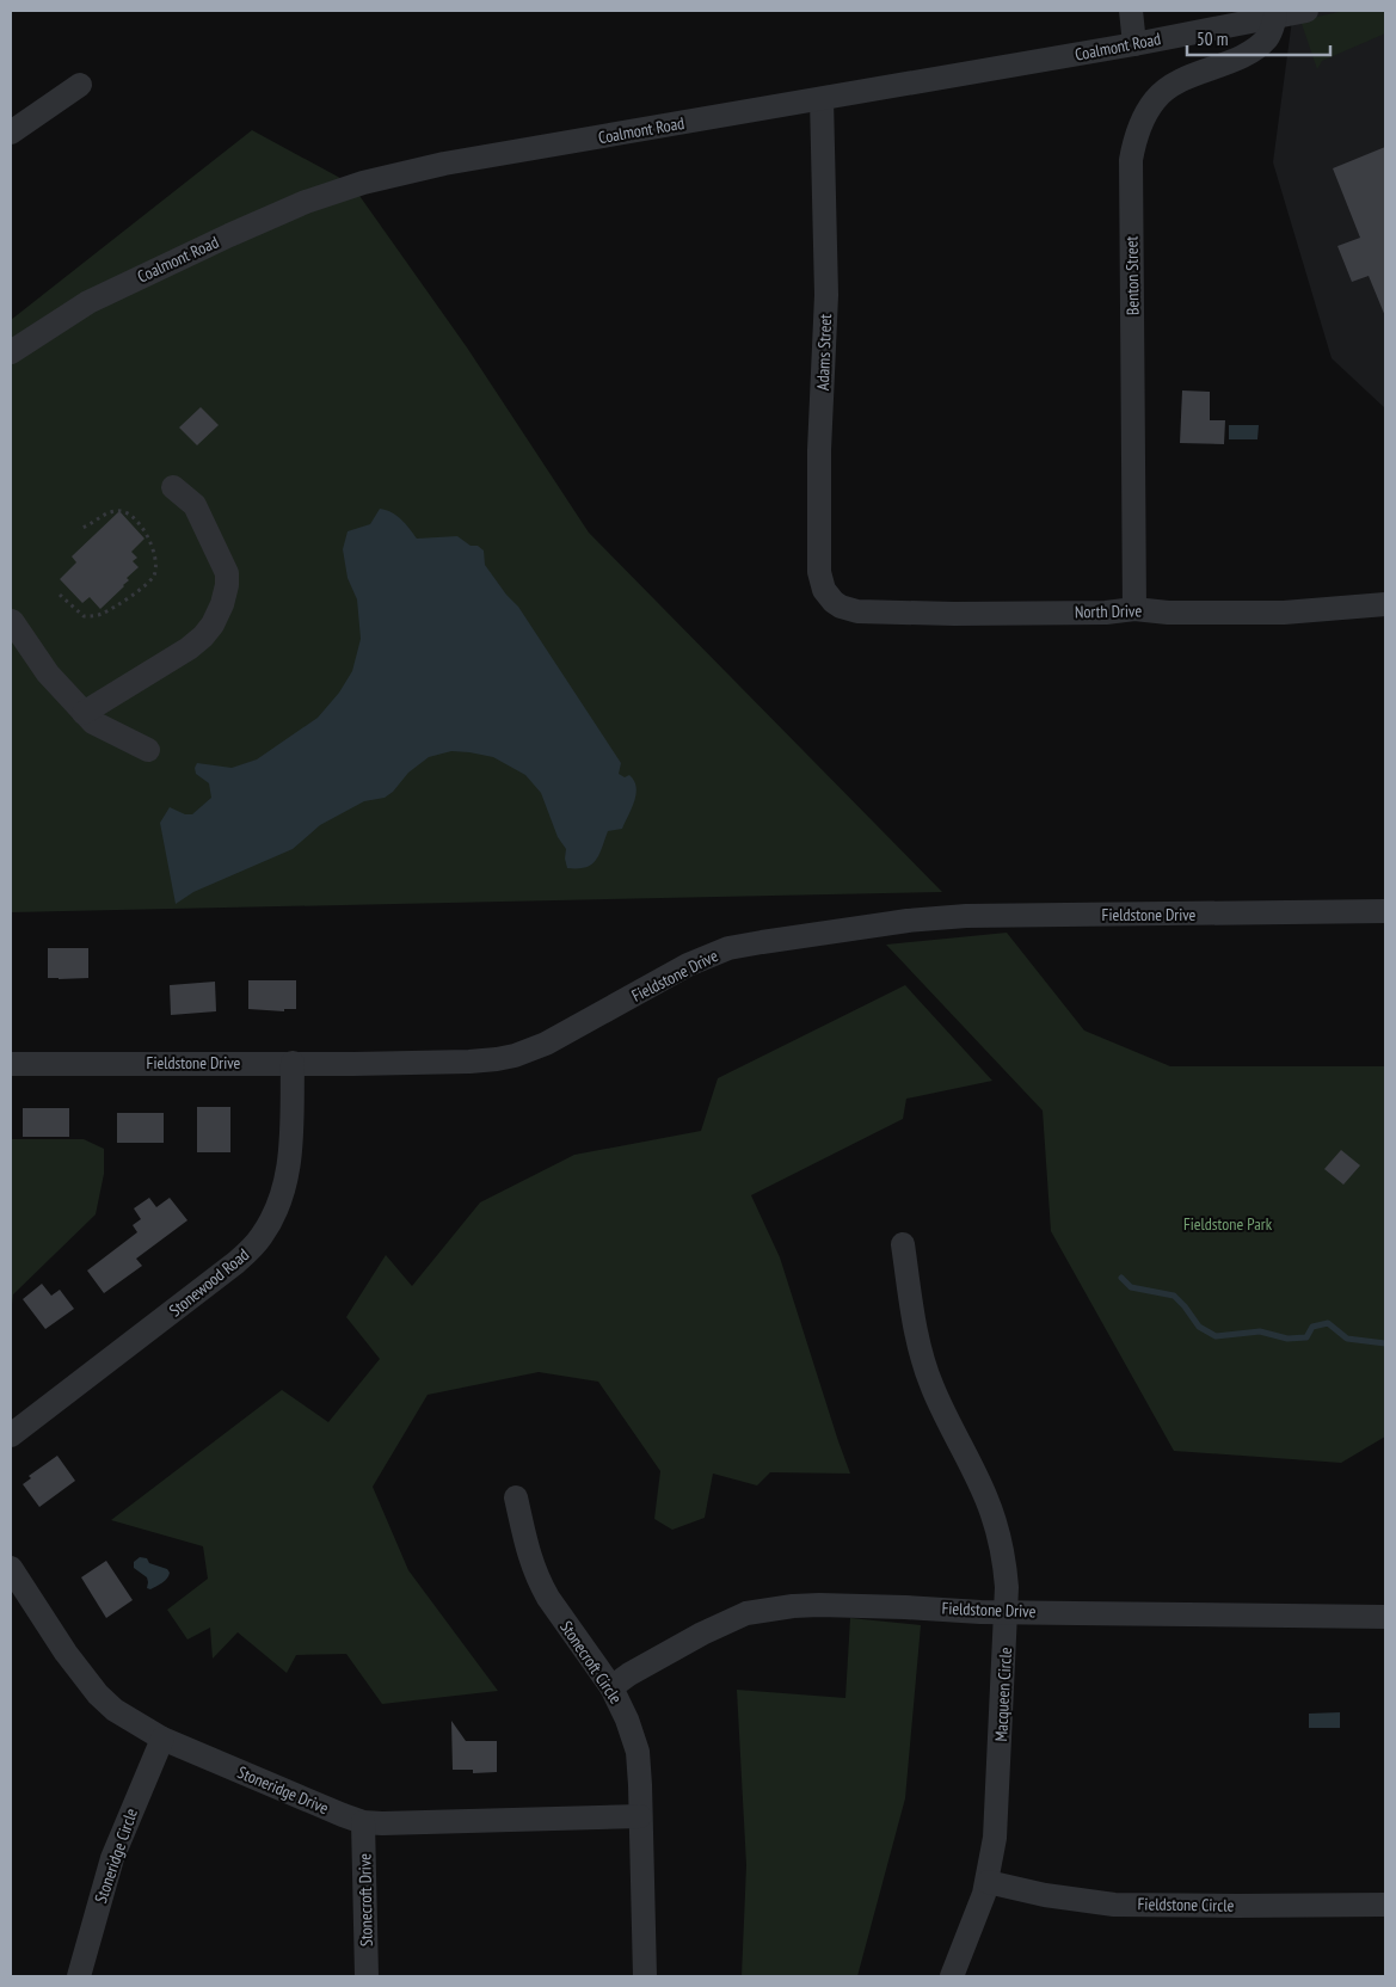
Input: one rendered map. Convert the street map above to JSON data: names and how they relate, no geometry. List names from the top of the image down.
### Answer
{
  "streets": {
    "street": [
      "Coalmont Road",
      "Benton Street",
      "Adams Street",
      "North Drive",
      "Fieldstone Drive",
      "Stonewood Road",
      "Stonecroft Circle",
      "Macqueen Circle",
      "Stoneridge Drive",
      "Stoneridge Circle",
      "Stonecroft Drive",
      "Fieldstone Circle"
    ]
  },
  "crossings": [
    ["Coalmont Road", "Benton Street"],
    ["Coalmont Road", "Adams Street"],
    ["Benton Street", "North Drive"],
    ["Adams Street", "North Drive"],
    ["Fieldstone Drive", "Stonewood Road"],
    ["Fieldstone Drive", "Stonecroft Circle"],
    ["Fieldstone Drive", "Macqueen Circle"],
    ["Stonecroft Circle", "Stoneridge Drive"],
    ["Macqueen Circle", "Fieldstone Circle"],
    ["Stoneridge Drive", "Stoneridge Circle"],
    ["Stoneridge Drive", "Stonecroft Drive"]
  ],
  "parks": ["Fieldstone Park"],
  "scale_bar": "50 m"
}
